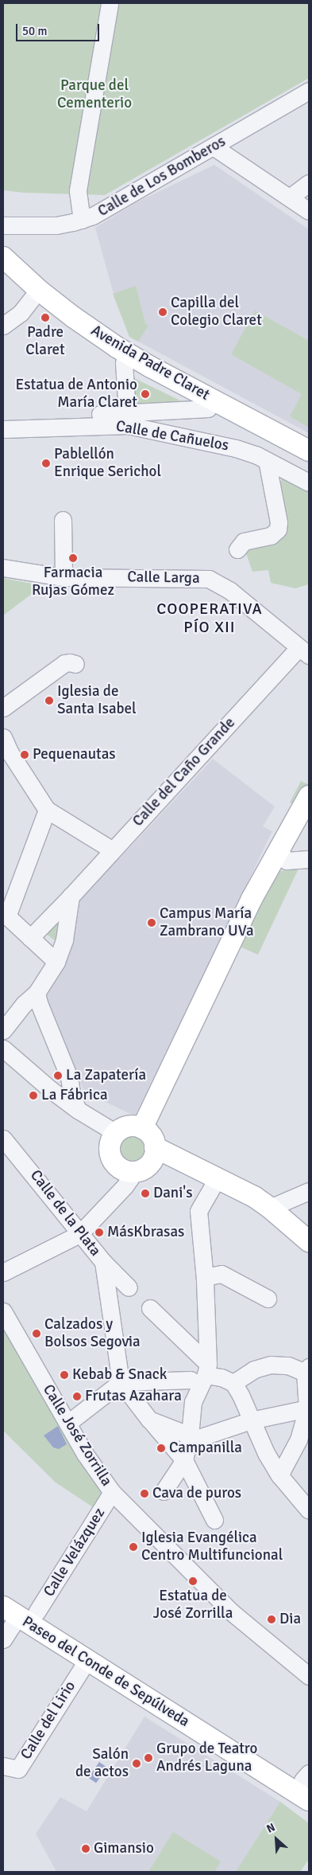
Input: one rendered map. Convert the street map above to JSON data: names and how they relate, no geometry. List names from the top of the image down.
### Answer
{
  "streets": {
    "main road": ["Avenida Padre Claret", "Paseo del Conde de Sepúlveda"],
    "street": [
      "Calle de Los Bomberos",
      "Calle de Cañuelos",
      "Calle Larga",
      "Calle del Caño Grande",
      "Calle de la Plata",
      "Calle José Zorrilla",
      "Calle Velázquez",
      "Calle del Lirio"
    ]
  },
  "crossings": [
    ["Avenida Padre Claret", "Calle de Cañuelos"],
    ["Calle Larga", "Calle del Caño Grande"],
    ["Calle José Zorrilla", "Calle Velázquez"],
    ["Calle Velázquez", "Paseo del Conde de Sepúlveda"],
    ["Paseo del Conde de Sepúlveda", "Calle del Lirio"]
  ],
  "districts": ["COOPERATIVA PÍO XII"],
  "parks": ["Parque del Cementerio"],
  "places": [
    "Capilla del Colegio Claret",
    "Padre Claret",
    "Estatua de Antonio María Claret",
    "Pablellón Enrique Serichol",
    "Farmacia Rujas Gómez",
    "Iglesia de Santa Isabel",
    "Pequenautas",
    "Campus María Zambrano UVa",
    "La Zapatería",
    "La Fábrica",
    "Dani's",
    "MásKbrasas",
    "Calzados y Bolsos Segovia",
    "Kebab & Snack",
    "Frutas Azahara",
    "Campanilla",
    "Cava de puros",
    "Iglesia Evangélica Centro Multifuncional",
    "Estatua de José Zorrilla",
    "Dia",
    "Grupo de Teatro Andrés Laguna",
    "Salón de actos",
    "Gimansio"
  ],
  "scale_bar": "50 m",
  "north": "top left"
}
